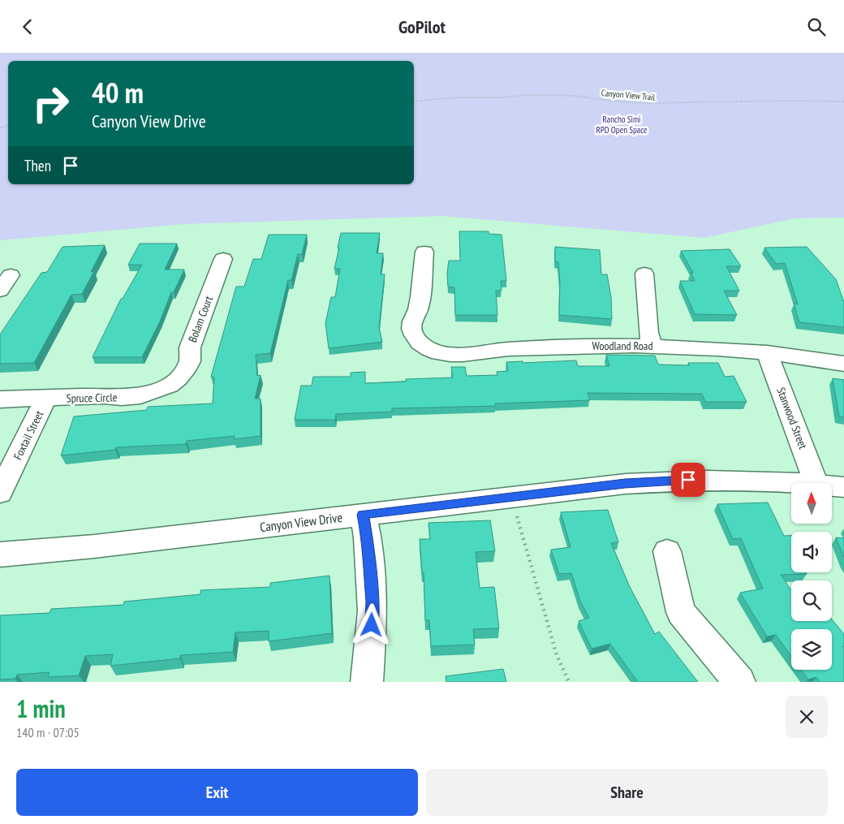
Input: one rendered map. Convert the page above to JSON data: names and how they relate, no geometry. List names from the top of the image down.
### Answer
{
  "streets": {
    "street": [
      "Bolam Court",
      "Woodland Road",
      "Spruce Circle",
      "Stanwood Street",
      "Foxtail Street",
      "Canyon View Drive"
    ],
    "path": ["Canyon View Trail"]
  },
  "crossings": [
    ["Bolam Court", "Spruce Circle"],
    ["Woodland Road", "Stanwood Street"],
    ["Spruce Circle", "Foxtail Street"]
  ],
  "parks": ["Rancho Simi RPD Open Space"],
  "north": "top",
  "page": {
    "header": "GoPilot",
    "turn": ["40 m", "Canyon View Drive"],
    "then": "Then",
    "heading": ["1 min", "140 m · 07:05"],
    "buttons": ["Exit", "Share"]
  }
}
